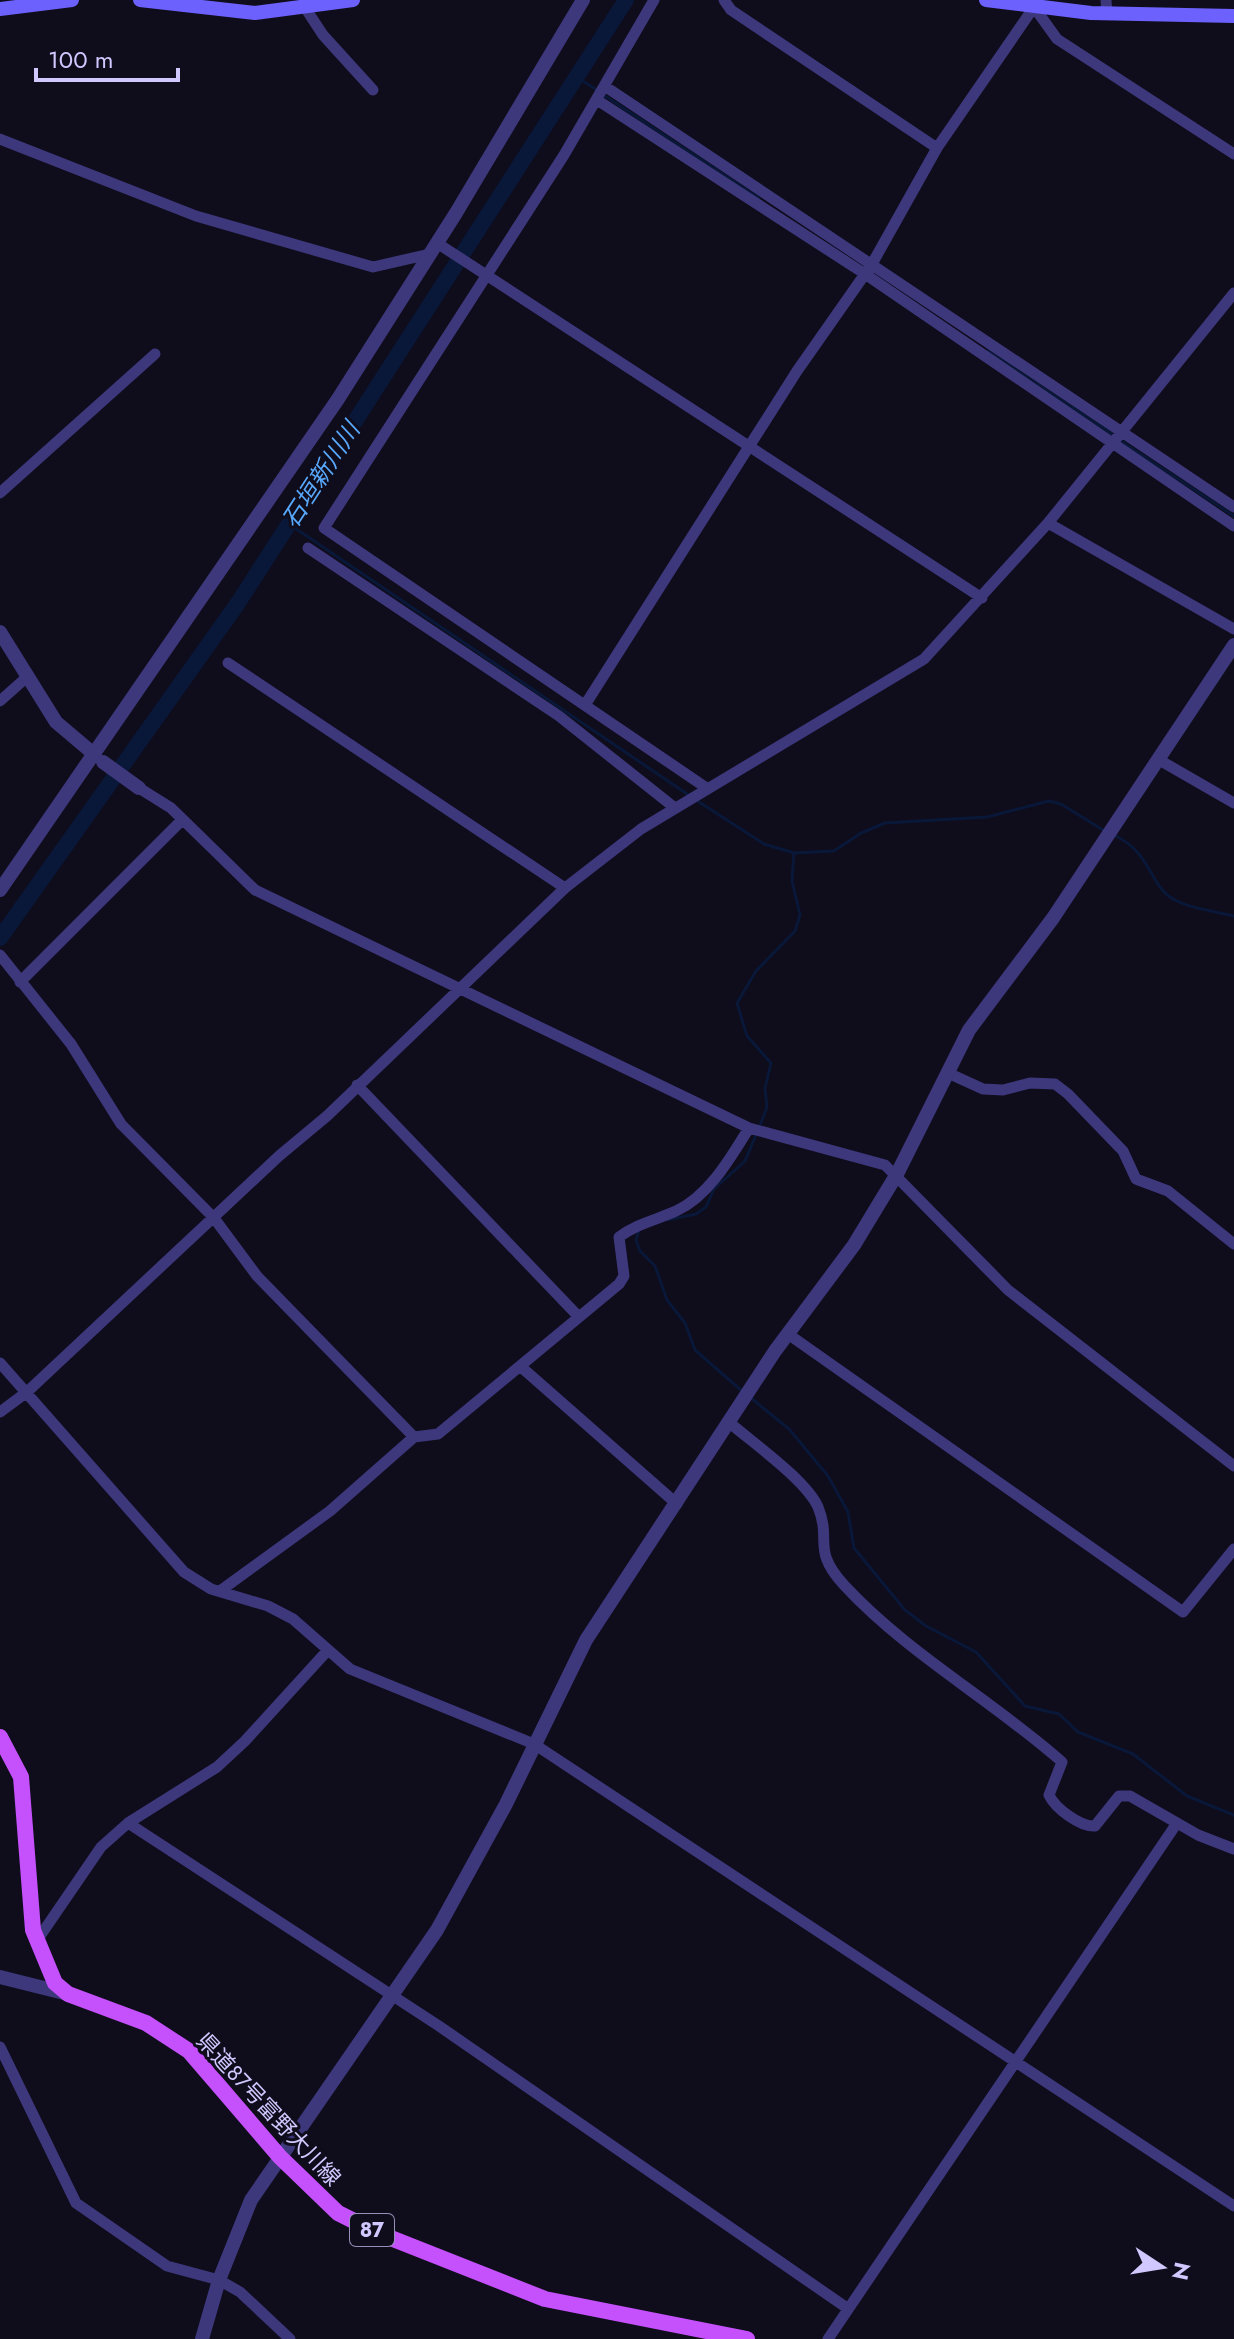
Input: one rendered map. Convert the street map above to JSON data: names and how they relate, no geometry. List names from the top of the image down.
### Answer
{
  "streets": {
    "main road": ["県道87号富野大川線", "87"]
  },
  "water": ["石垣新川川"],
  "scale_bar": "100 m",
  "north": "right"
}
